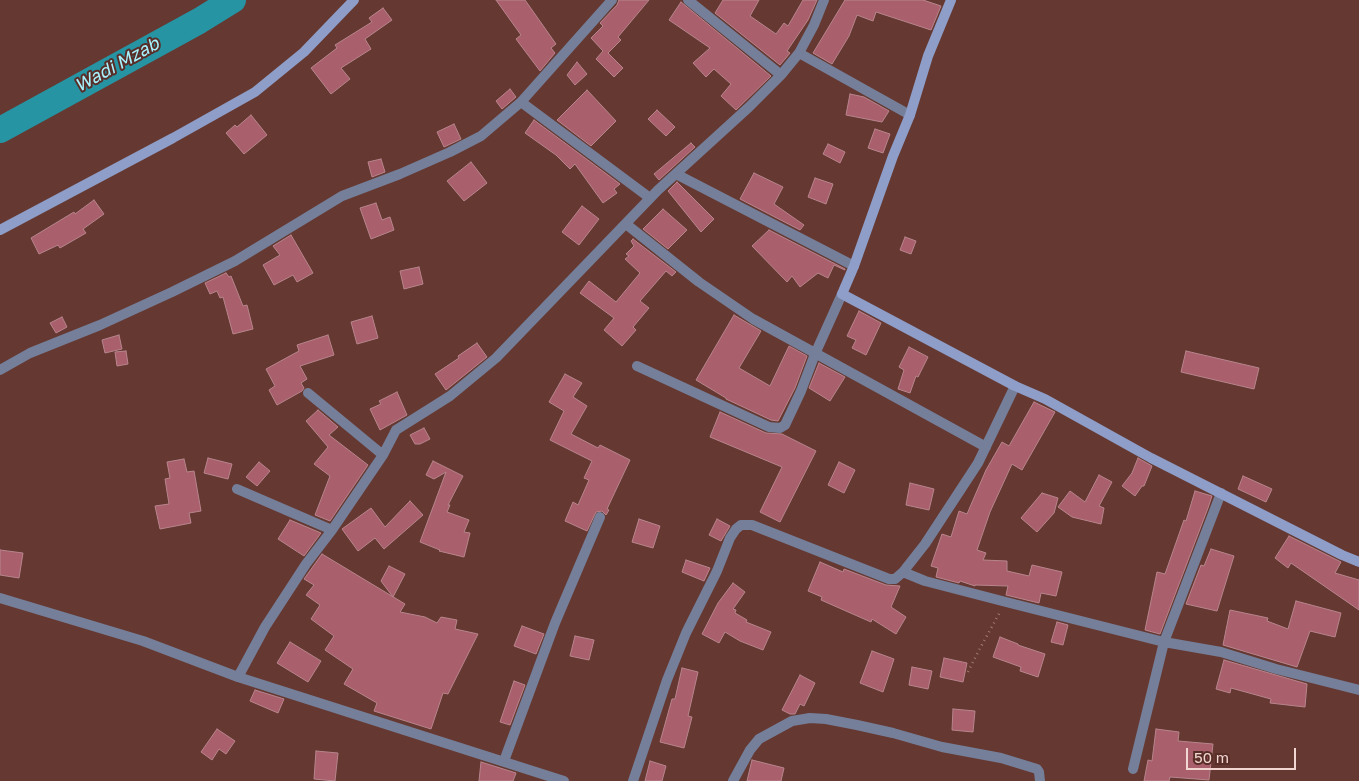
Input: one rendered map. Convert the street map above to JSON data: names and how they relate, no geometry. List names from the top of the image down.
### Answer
{
  "water": ["Wadi Mzab"],
  "scale_bar": "50 m"
}
